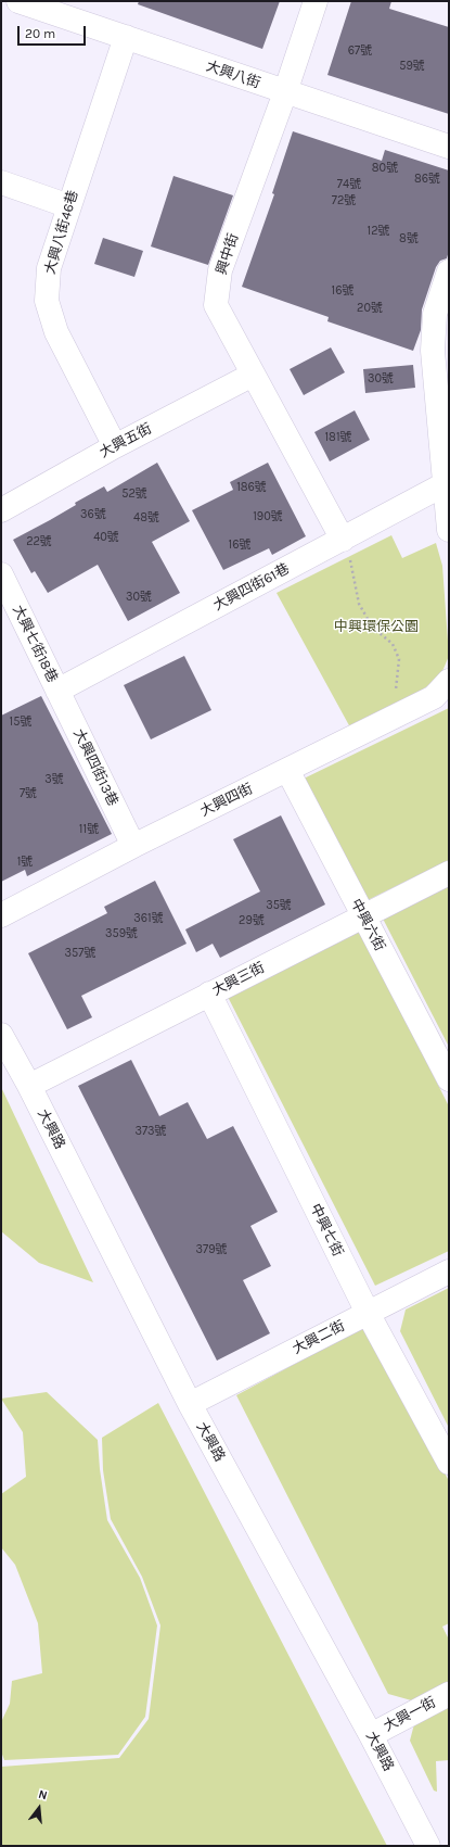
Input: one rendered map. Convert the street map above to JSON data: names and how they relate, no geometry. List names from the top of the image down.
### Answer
{
  "streets": {
    "street": [
      "大興八街",
      "大興八街46巷",
      "興中街",
      "大興五街",
      "大興四街61巷",
      "大興七街18巷",
      "大興四街13巷",
      "大興四街",
      "中興六街",
      "大興三街",
      "大興路",
      "中興七街",
      "大興二街",
      "大興一街"
    ]
  },
  "crossings": [
    ["大興八街", "大興八街46巷"],
    ["大興八街", "興中街"],
    ["大興八街46巷", "大興五街"],
    ["興中街", "大興五街"],
    ["興中街", "大興四街61巷"],
    ["大興四街61巷", "大興七街18巷"],
    ["大興四街61巷", "大興四街13巷"],
    ["大興七街18巷", "大興四街13巷"],
    ["大興四街13巷", "大興四街"],
    ["大興四街", "中興六街"],
    ["中興六街", "大興三街"],
    ["大興三街", "大興路"],
    ["大興三街", "中興七街"],
    ["大興路", "大興二街"],
    ["大興路", "大興一街"],
    ["中興七街", "大興二街"]
  ],
  "parks": ["中興環保公園"],
  "house_numbers": [
    "67號",
    "59號",
    "80號",
    "86號",
    "74號",
    "72號",
    "12號",
    "8號",
    "16號",
    "20號",
    "30號",
    "181號",
    "186號",
    "52號",
    "36號",
    "190號",
    "48號",
    "40號",
    "22號",
    "16號",
    "30號",
    "15號",
    "3號",
    "7號",
    "11號",
    "1號",
    "35號",
    "361號",
    "29號",
    "359號",
    "357號",
    "373號",
    "379號"
  ],
  "scale_bar": "20 m",
  "north": "top"
}
